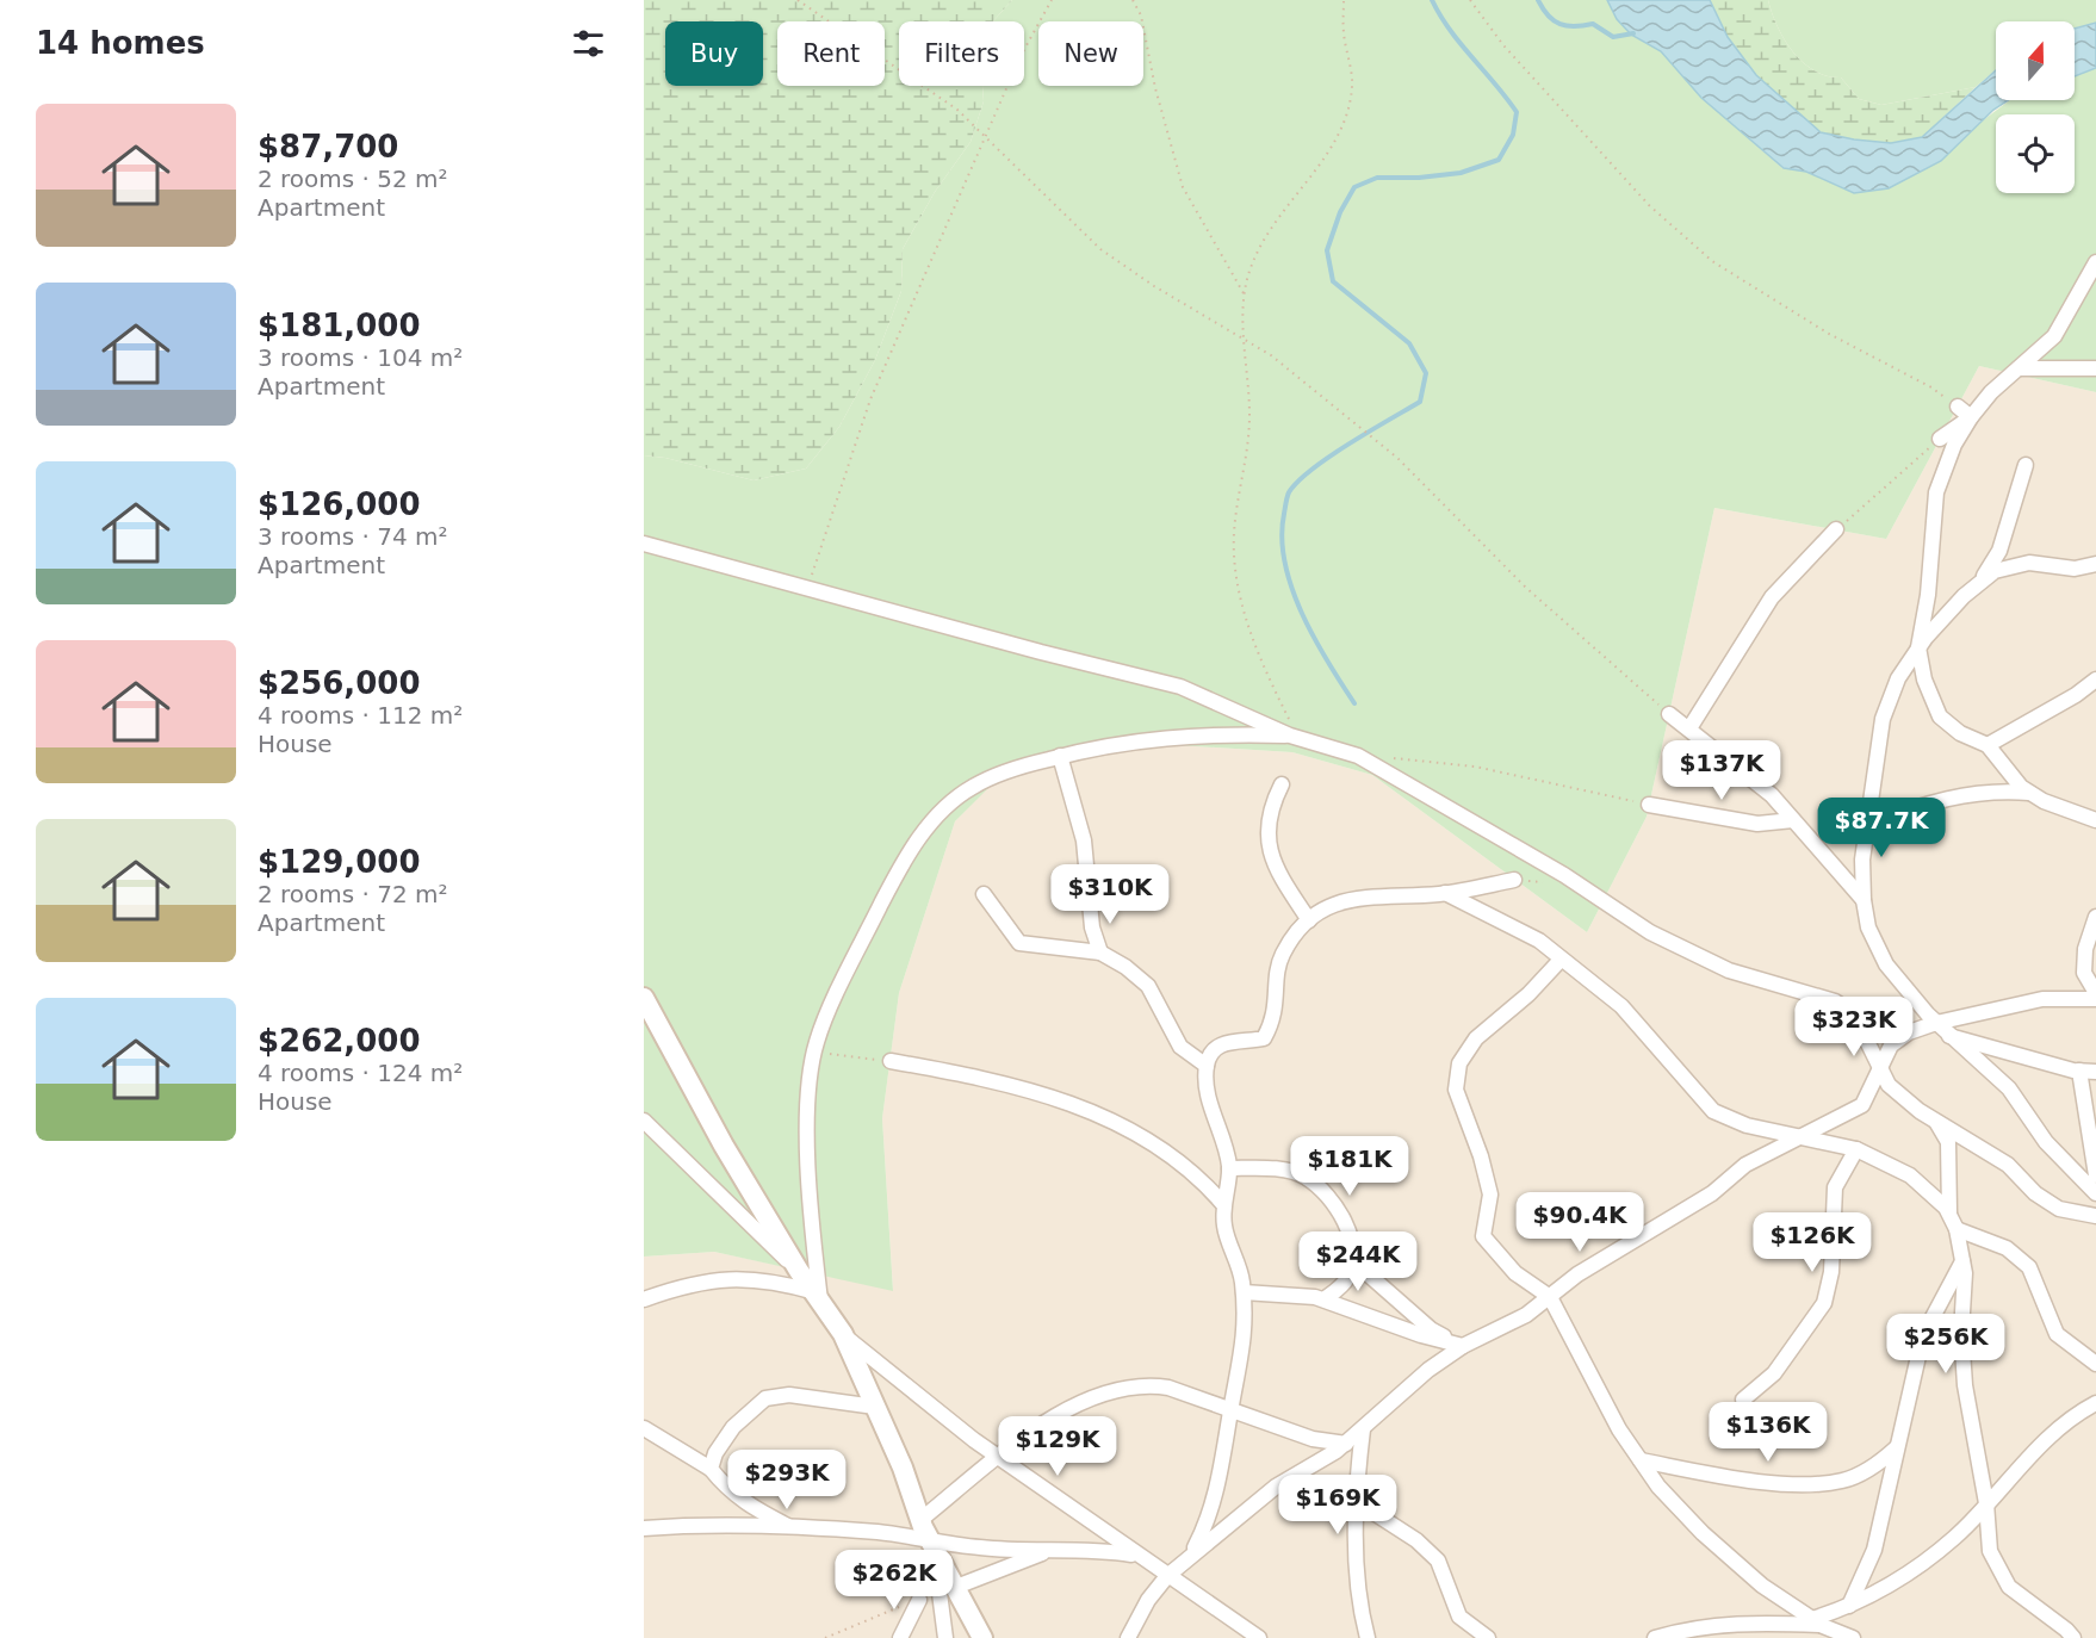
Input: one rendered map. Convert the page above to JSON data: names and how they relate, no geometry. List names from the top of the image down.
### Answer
{
  "north": "top",
  "page": {
    "heading": "14 homes",
    "chip": [
      "Buy",
      "Rent",
      "Filters",
      "New"
    ],
    "list": [
      {
        "name": "$87,700",
        "note": "2 rooms · 52 m² · Apartment"
      },
      {
        "name": "$181,000",
        "note": "3 rooms · 104 m² · Apartment"
      },
      {
        "name": "$126,000",
        "note": "3 rooms · 74 m² · Apartment"
      },
      {
        "name": "$256,000",
        "note": "4 rooms · 112 m² · House"
      },
      {
        "name": "$129,000",
        "note": "2 rooms · 72 m² · Apartment"
      },
      {
        "name": "$262,000",
        "note": "4 rooms · 124 m² · House"
      }
    ],
    "price": [
      "$137K",
      "$87.7K",
      "$310K",
      "$323K",
      "$181K",
      "$90.4K",
      "$126K",
      "$244K",
      "$256K",
      "$136K",
      "$129K",
      "$293K",
      "$169K",
      "$262K"
    ]
  }
}
